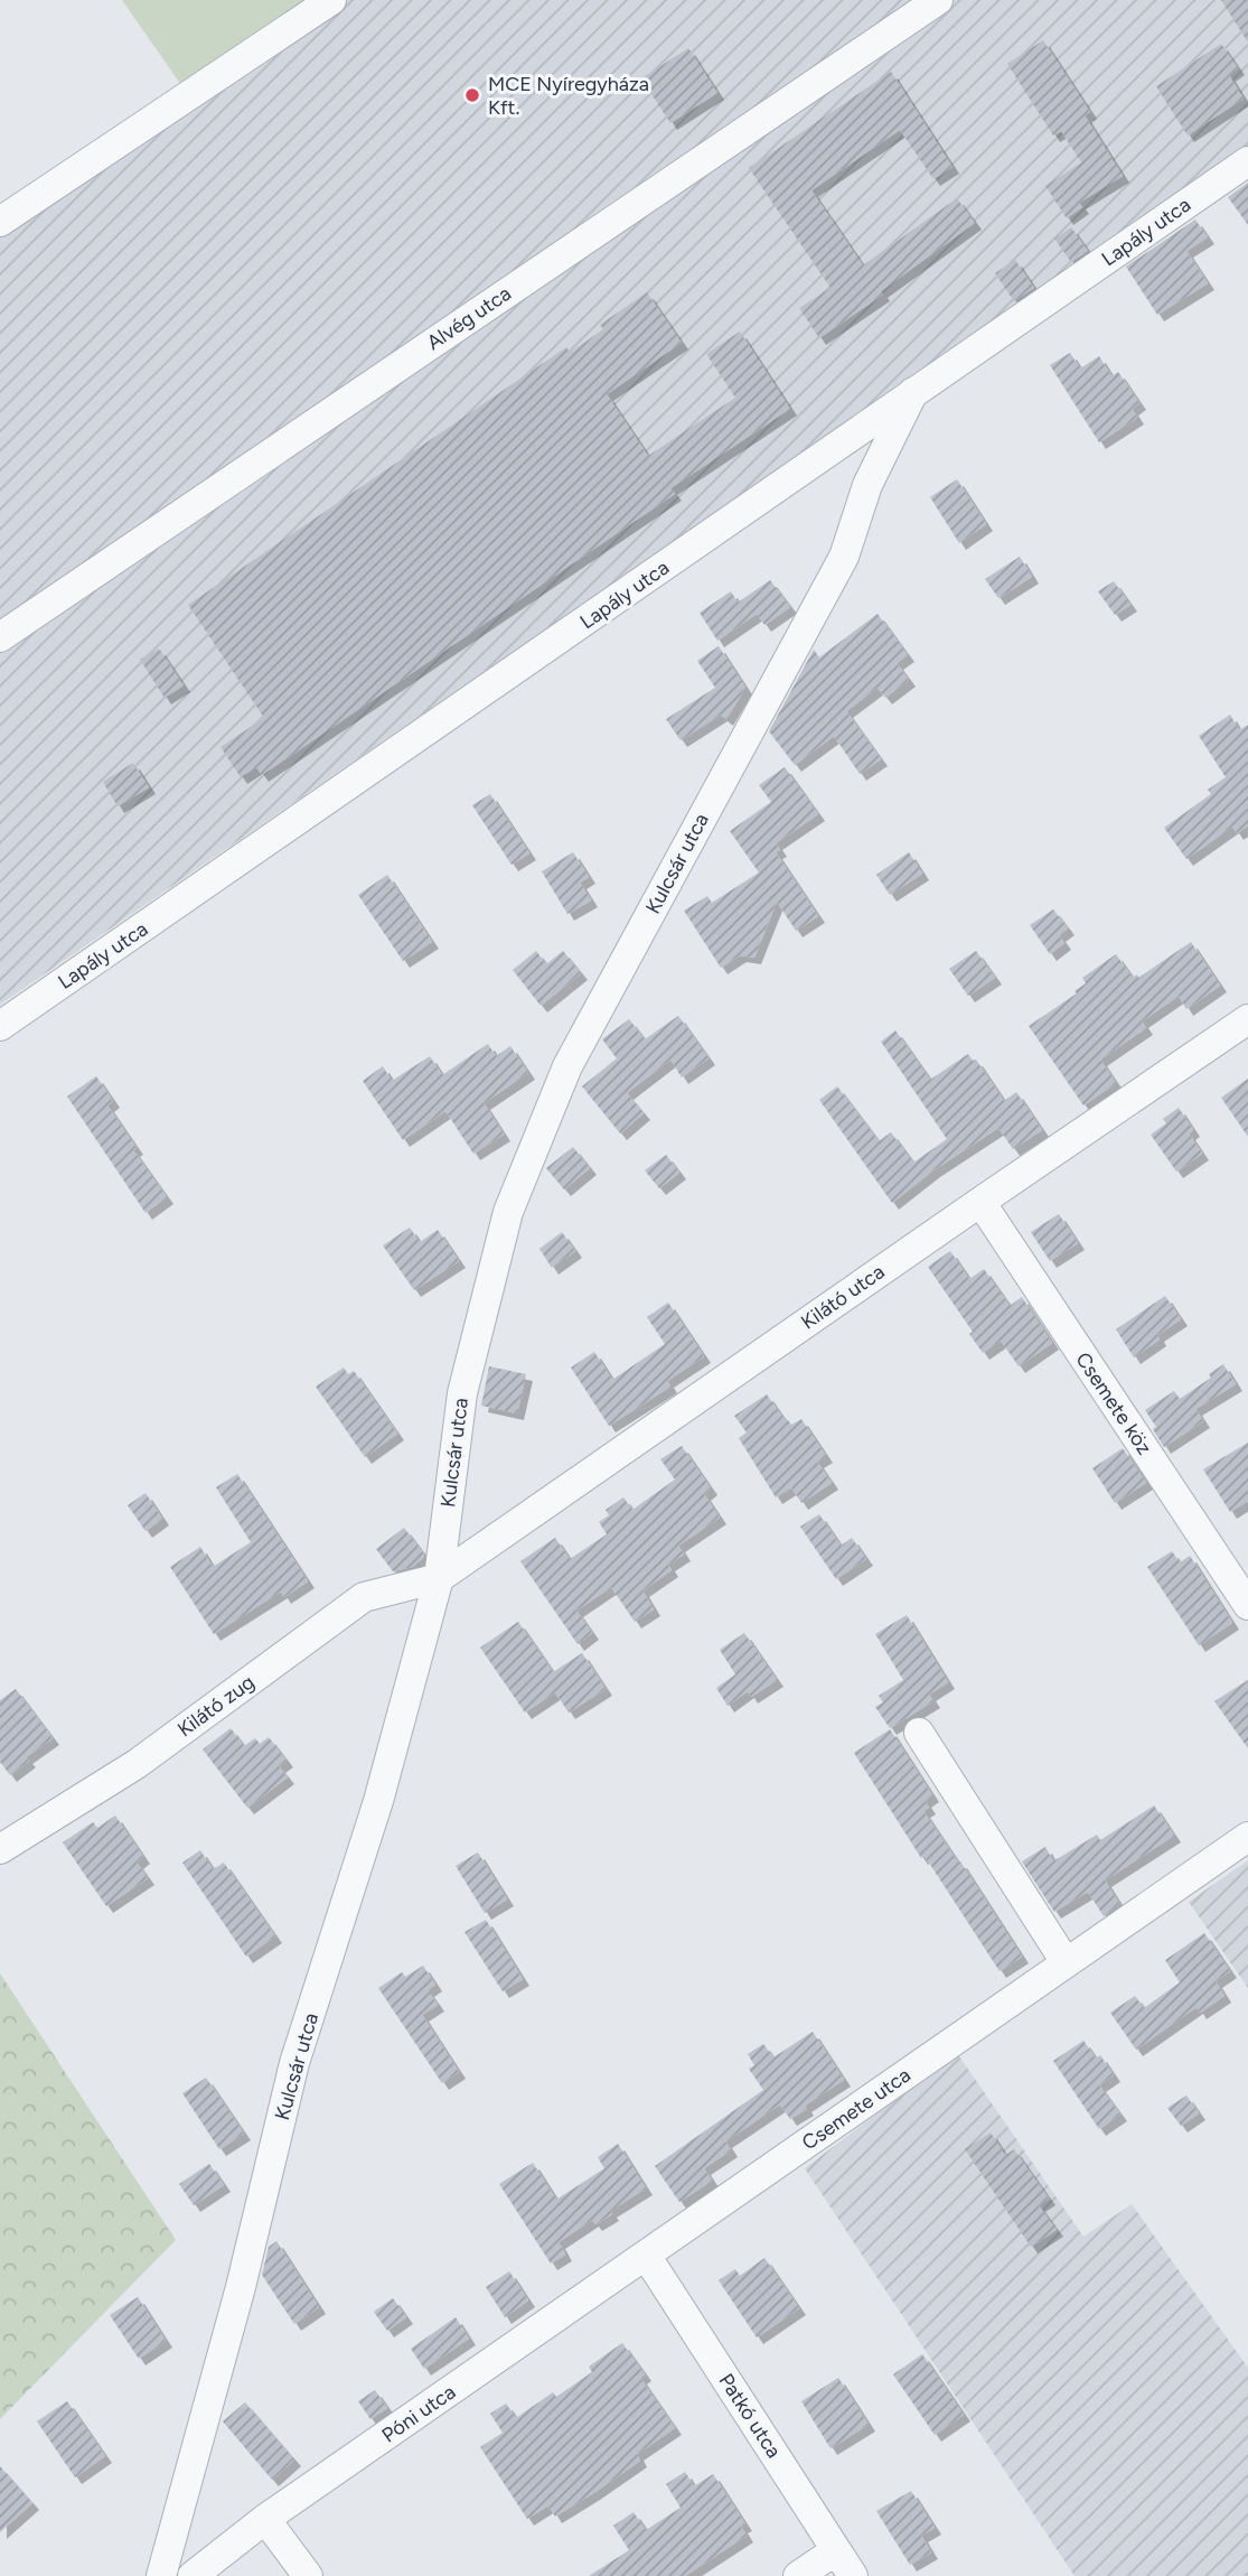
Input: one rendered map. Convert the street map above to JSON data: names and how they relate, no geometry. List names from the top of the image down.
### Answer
{
  "streets": {
    "street": [
      "Lapály utca",
      "Alvég utca",
      "Kulcsár utca",
      "Kilátó utca",
      "Csemete köz",
      "Kilátó zug",
      "Csemete utca",
      "Póni utca",
      "Patkó utca"
    ]
  },
  "crossings": [
    ["Lapály utca", "Kulcsár utca"],
    ["Kulcsár utca", "Kilátó utca"],
    ["Kulcsár utca", "Kilátó zug"],
    ["Kilátó utca", "Csemete köz"],
    ["Kilátó utca", "Kilátó zug"],
    ["Csemete utca", "Póni utca"],
    ["Csemete utca", "Patkó utca"],
    ["Póni utca", "Patkó utca"]
  ],
  "places": ["MCE Nyíregyháza Kft."]
}
